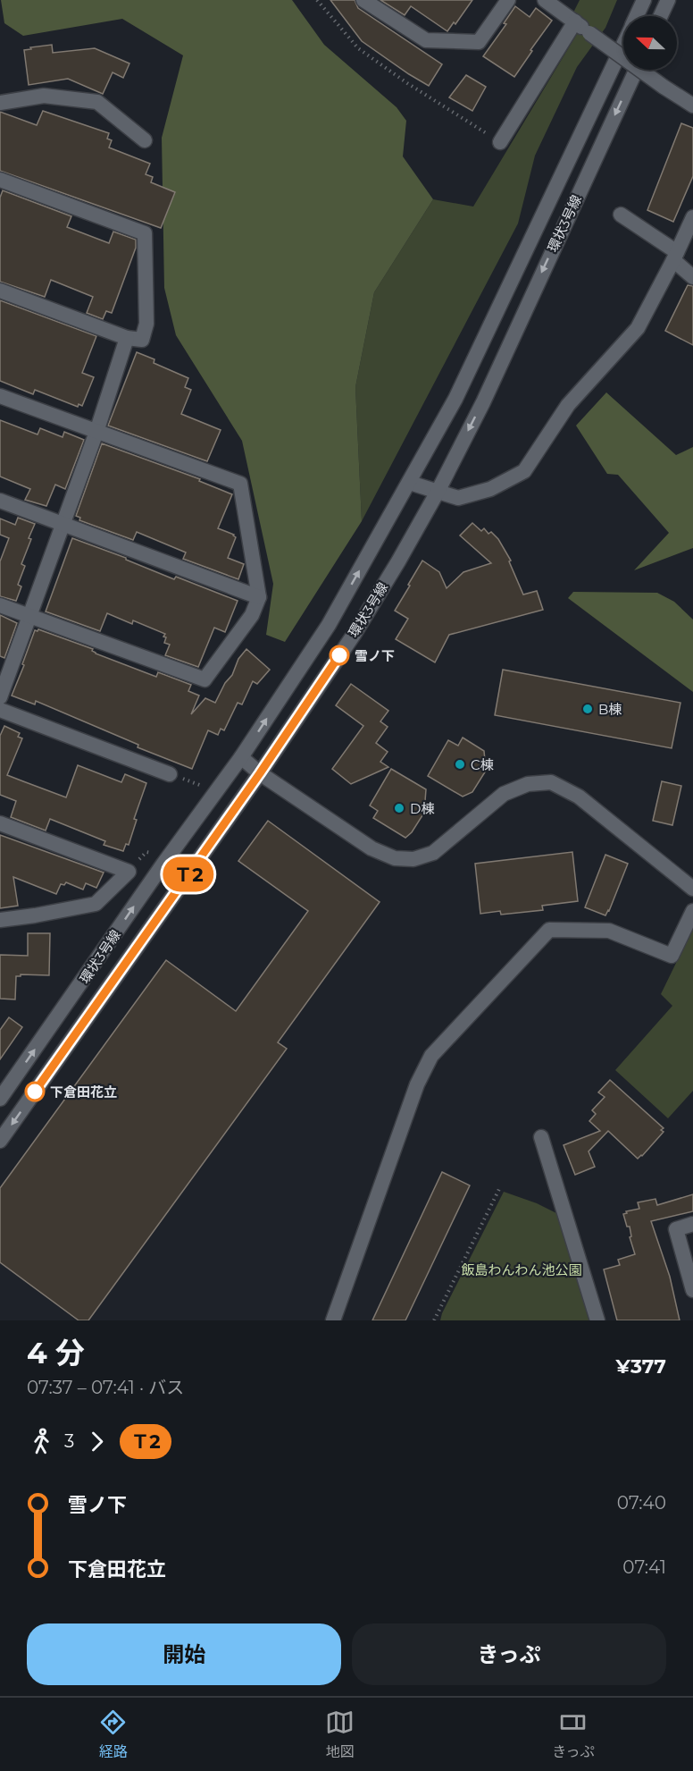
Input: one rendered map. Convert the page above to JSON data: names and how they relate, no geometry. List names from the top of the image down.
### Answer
{
  "streets": {
    "street": ["環状3号線"]
  },
  "parks": ["飯島わんわん池公園"],
  "places": [
    "雪ノ下",
    "B棟",
    "C棟",
    "D棟",
    "下倉田花立"
  ],
  "lines": ["bus line Ｔ2"],
  "north": "left",
  "page": {
    "on_map": "Ｔ2",
    "heading": ["4 分", "07:37 – 07:41 · バス", "¥377"],
    "legs": ["3", "Ｔ2"],
    "list": [
      {
        "name": "雪ノ下",
        "value": "07:40"
      },
      {
        "name": "下倉田花立",
        "value": "07:41"
      }
    ],
    "buttons": ["開始", "きっぷ"],
    "tabs": ["経路", "地図", "きっぷ"]
  }
}
